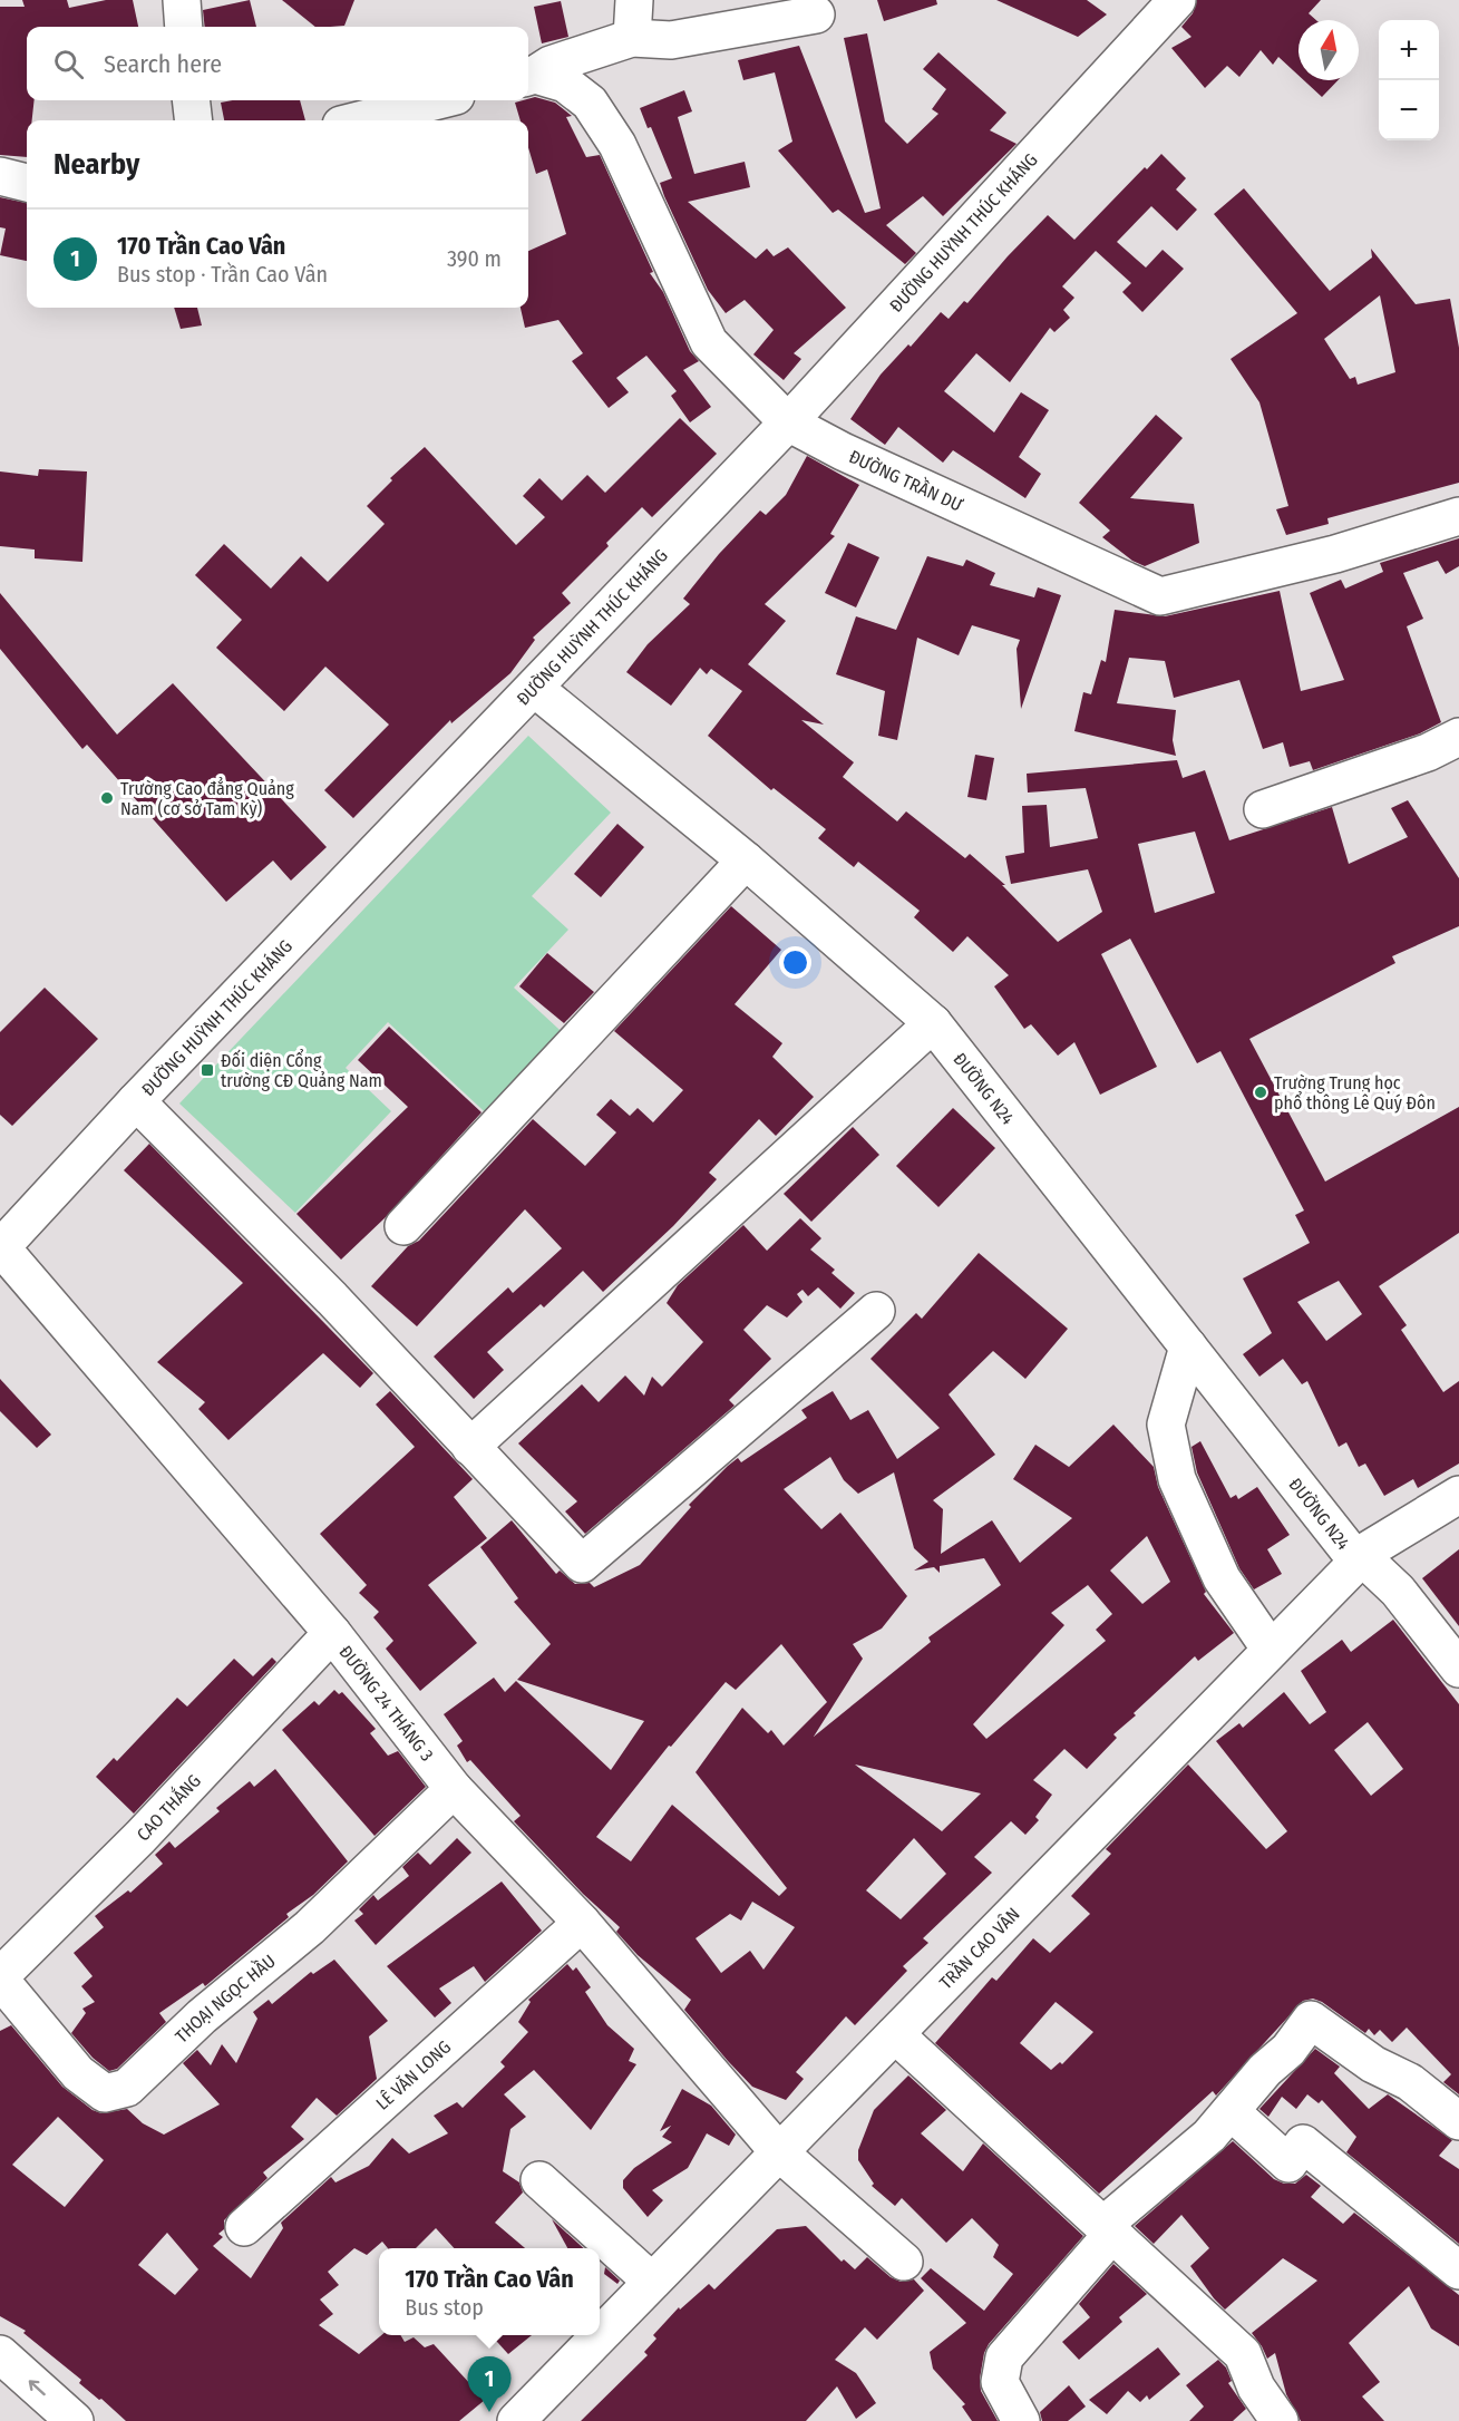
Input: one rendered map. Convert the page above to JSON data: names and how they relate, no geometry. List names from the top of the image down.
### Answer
{
  "streets": {
    "street": [
      "ĐƯỜNG HUỲNH THÚC KHÁNG",
      "ĐƯỜNG TRẦN DƯ",
      "ĐƯỜNG N24",
      "ĐƯỜNG 24 THÁNG 3",
      "CAO THẮNG",
      "TRẦN CAO VÂN",
      "THOẠI NGỌC HẦU",
      "LÊ VĂN LONG"
    ]
  },
  "crossings": [
    ["ĐƯỜNG HUỲNH THÚC KHÁNG", "ĐƯỜNG TRẦN DƯ"],
    ["ĐƯỜNG HUỲNH THÚC KHÁNG", "ĐƯỜNG N24"],
    ["ĐƯỜNG HUỲNH THÚC KHÁNG", "ĐƯỜNG 24 THÁNG 3"],
    ["ĐƯỜNG N24", "TRẦN CAO VÂN"],
    ["ĐƯỜNG 24 THÁNG 3", "CAO THẮNG"],
    ["ĐƯỜNG 24 THÁNG 3", "TRẦN CAO VÂN"],
    ["ĐƯỜNG 24 THÁNG 3", "THOẠI NGỌC HẦU"],
    ["ĐƯỜNG 24 THÁNG 3", "LÊ VĂN LONG"],
    ["CAO THẮNG", "THOẠI NGỌC HẦU"]
  ],
  "places": {
    "other": ["Trường Cao đẳng Quảng Nam (cơ sở Tam Kỳ)", "Trường Trung học phổ thông Lê Quý Đôn"],
    "transit": ["Đối diện Cổng trường CĐ Quảng Nam"]
  },
  "north": "top",
  "page": {
    "map_buttons": ["+", "−"],
    "search": "Search here",
    "heading": "Nearby",
    "list": [
      {
        "mark": "1",
        "name": "170 Trần Cao Vân",
        "note": "Bus stop · Trần Cao Vân",
        "value": "390 m"
      }
    ],
    "popup": ["170 Trần Cao Vân", "Bus stop"],
    "pins": "1"
  }
}
